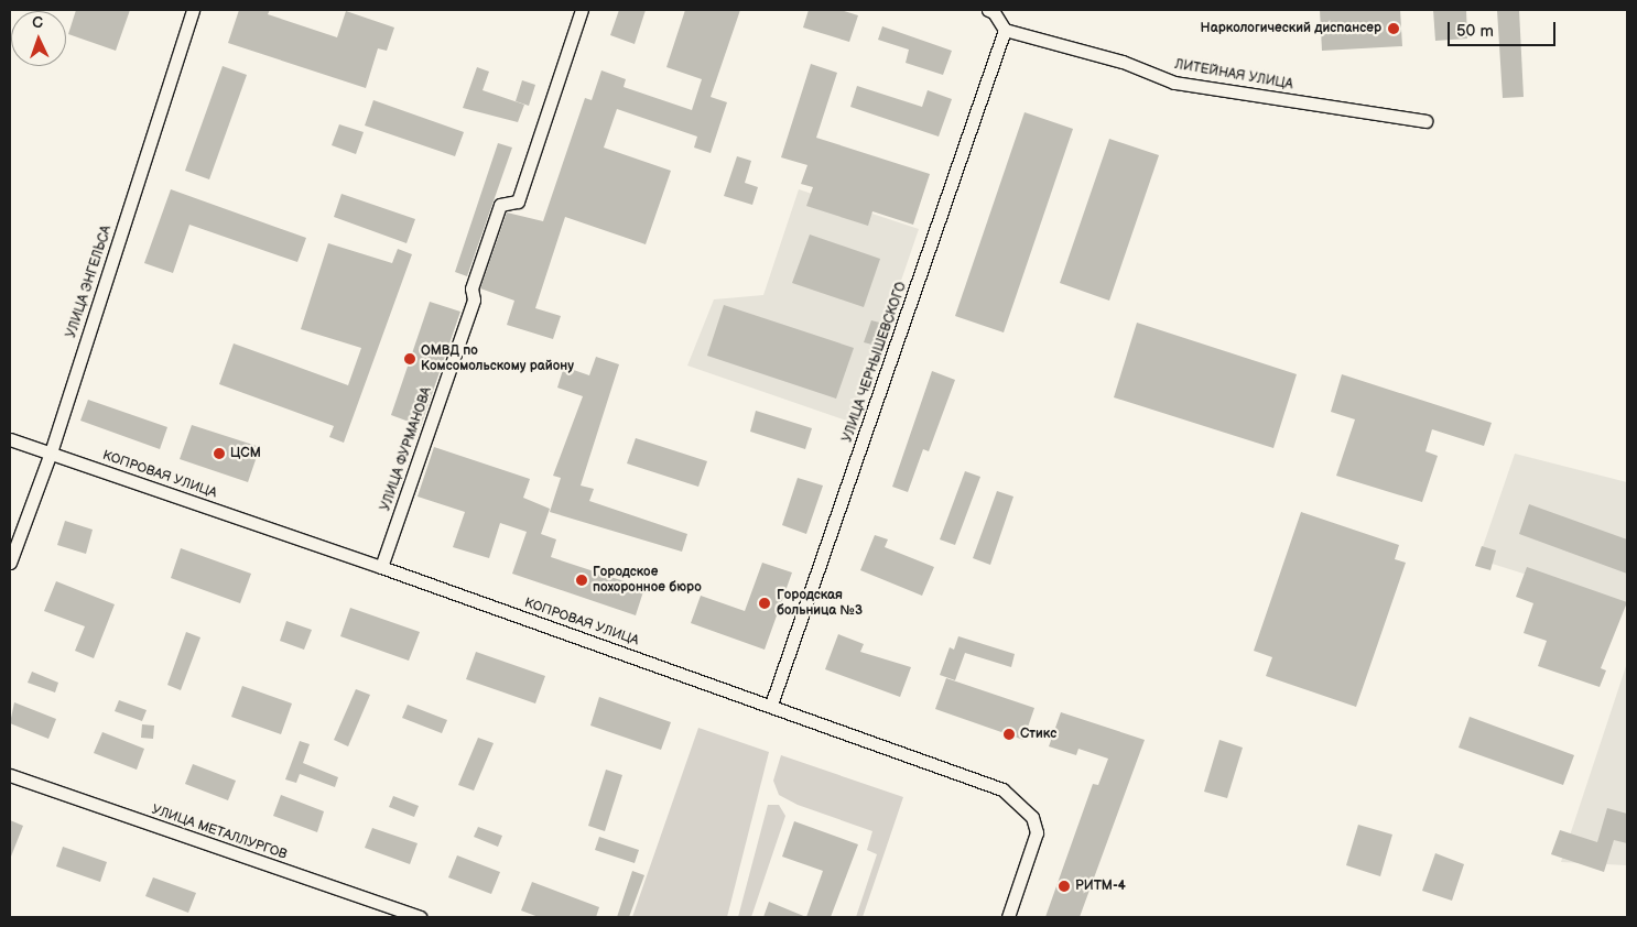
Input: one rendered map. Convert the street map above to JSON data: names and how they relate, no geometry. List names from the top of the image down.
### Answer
{
  "streets": {
    "street": [
      "ЛИТЕЙНАЯ УЛИЦА",
      "УЛИЦА ЭНГЕЛЬСА",
      "УЛИЦА ЧЕРНЫШЕВСКОГО",
      "УЛИЦА ФУРМАНОВА",
      "КОПРОВАЯ УЛИЦА",
      "УЛИЦА МЕТАЛЛУРГОВ"
    ]
  },
  "crossings": [
    ["ЛИТЕЙНАЯ УЛИЦА", "УЛИЦА ЧЕРНЫШЕВСКОГО"],
    ["УЛИЦА ЭНГЕЛЬСА", "КОПРОВАЯ УЛИЦА"],
    ["УЛИЦА ЧЕРНЫШЕВСКОГО", "КОПРОВАЯ УЛИЦА"],
    ["УЛИЦА ФУРМАНОВА", "КОПРОВАЯ УЛИЦА"]
  ],
  "places": [
    "Наркологический диспансер",
    "ОМВД по Комсомольскому району",
    "ЦСМ",
    "Городское похоронное бюро",
    "Городская больница №3",
    "Стикс",
    "РИТМ-4"
  ],
  "scale_bar": "50 m",
  "north": "top"
}
